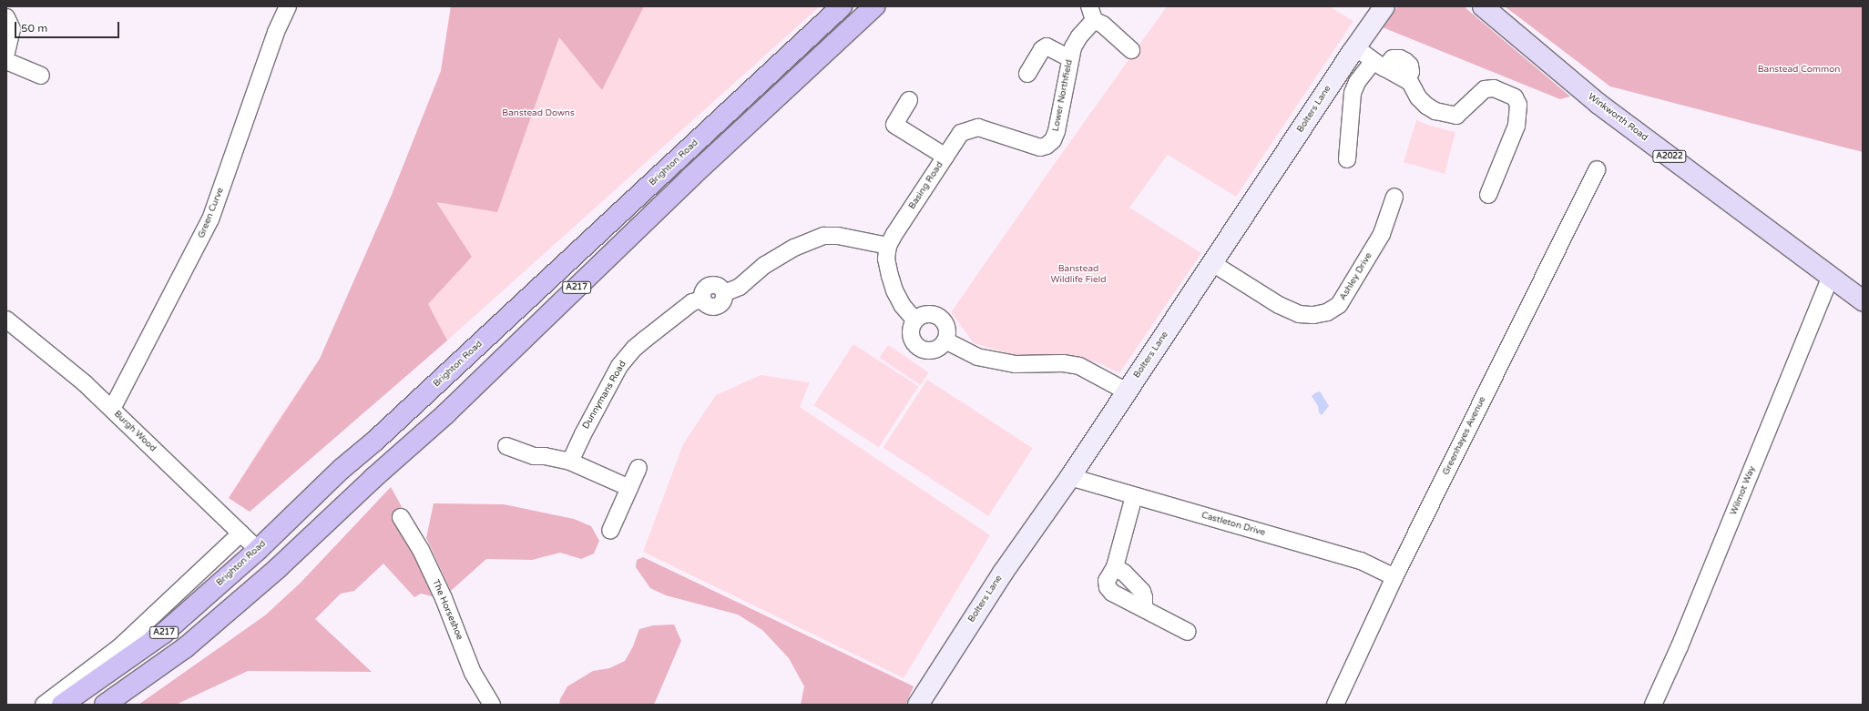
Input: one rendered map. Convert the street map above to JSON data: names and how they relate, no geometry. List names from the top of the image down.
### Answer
{
  "streets": {
    "highway": ["Brighton Road", "A217"],
    "main road": ["Bolters Lane", "Winkworth Road", "A2022"],
    "street": [
      "Lower Northfield",
      "Basing Road",
      "Green Curve",
      "Ashley Drive",
      "Dunnymans Road",
      "Burgh Wood",
      "Greenhayes Avenue",
      "Wilmot Way",
      "Castleton Drive",
      "The Horseshoe"
    ]
  },
  "crossings": [
    ["Lower Northfield", "Basing Road"],
    ["Bolters Lane", "Ashley Drive"],
    ["Bolters Lane", "Castleton Drive"],
    ["Winkworth Road", "Wilmot Way"],
    ["Brighton Road", "Burgh Wood"],
    ["Basing Road", "Dunnymans Road"],
    ["Green Curve", "Burgh Wood"],
    ["Greenhayes Avenue", "Castleton Drive"]
  ],
  "parks": ["Banstead Common", "Banstead Downs", "Banstead Wildlife Field"],
  "scale_bar": "50 m"
}
